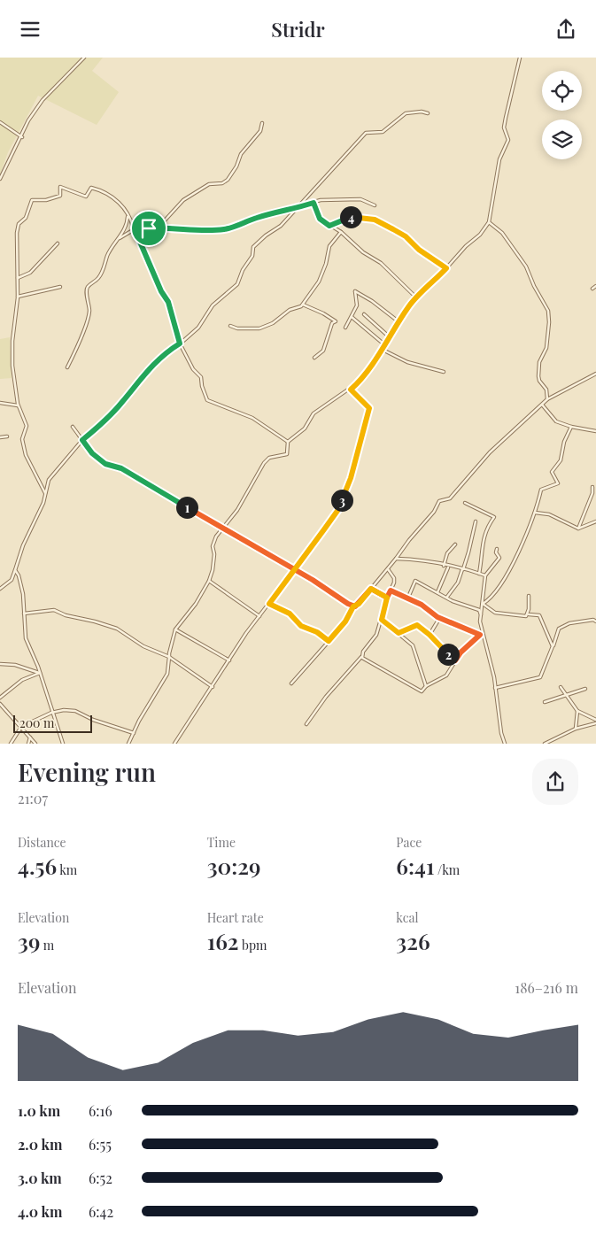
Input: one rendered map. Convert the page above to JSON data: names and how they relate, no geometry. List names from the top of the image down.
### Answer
{
  "scale_bar": "200 m",
  "page": {
    "header": "Stridr",
    "pins": [
      "4",
      "3",
      "1",
      "2"
    ],
    "scale": "200 m",
    "heading": ["Evening run", "21:07"],
    "stats": [
      ["Distance", "4.56 km"],
      ["Time", "30:29"],
      ["Pace", "6:41 /km"],
      ["Elevation", "39 m"],
      ["Heart rate", "162 bpm"],
      ["kcal", "326"]
    ],
    "chart": ["Elevation", "186–216 m"],
    "list": [
      {
        "name": "1.0 km",
        "note": "6:16"
      },
      {
        "name": "2.0 km",
        "note": "6:55"
      },
      {
        "name": "3.0 km",
        "note": "6:52"
      },
      {
        "name": "4.0 km",
        "note": "6:42"
      }
    ]
  }
}
